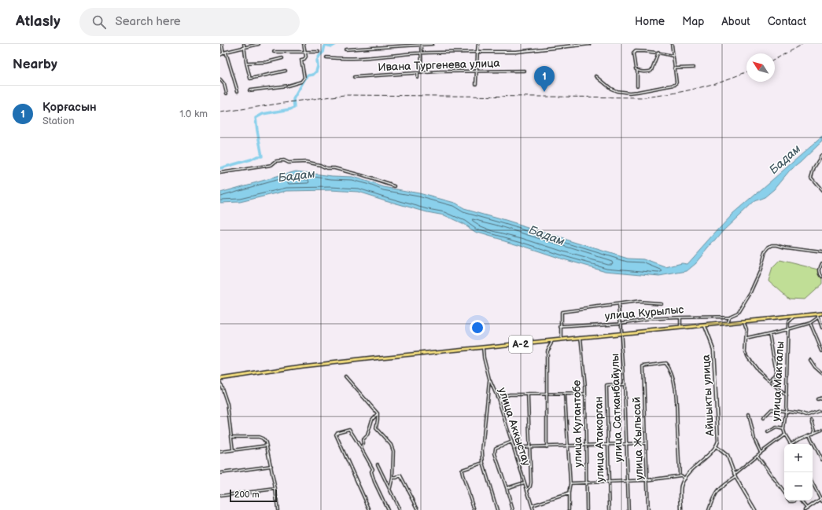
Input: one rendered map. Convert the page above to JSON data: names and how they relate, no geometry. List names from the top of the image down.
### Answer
{
  "streets": {
    "highway": ["A-2"],
    "street": [
      "Ивана Тургенева улица",
      "улица Курылыс",
      "улица Макталы",
      "Айшыкты улица",
      "улица Сатканбайулы",
      "улица Кулантобе",
      "улица Аккыстау",
      "улица Жылысай",
      "улица Атакорган"
    ]
  },
  "crossings": [
    ["улица Курылыс", "улица Сатканбайулы"],
    ["A-2", "улица Макталы"],
    ["A-2", "Айшыкты улица"],
    ["A-2", "улица Сатканбайулы"],
    ["A-2", "улица Кулантобе"],
    ["A-2", "улица Аккыстау"],
    ["улица Сатканбайулы", "улица Атакорган"]
  ],
  "water": ["Бадам"],
  "scale_bar": "200 m",
  "north": "top left",
  "page": {
    "header": "Atlasly",
    "search": "Search here",
    "nav": [
      "Home",
      "Map",
      "About",
      "Contact"
    ],
    "heading": "Nearby",
    "pins": "1",
    "list": [
      {
        "mark": "1",
        "name": "Қорғасын",
        "note": "Station",
        "value": "1.0 km"
      }
    ],
    "map_buttons": ["+", "−"],
    "scale": "200 m"
  }
}
